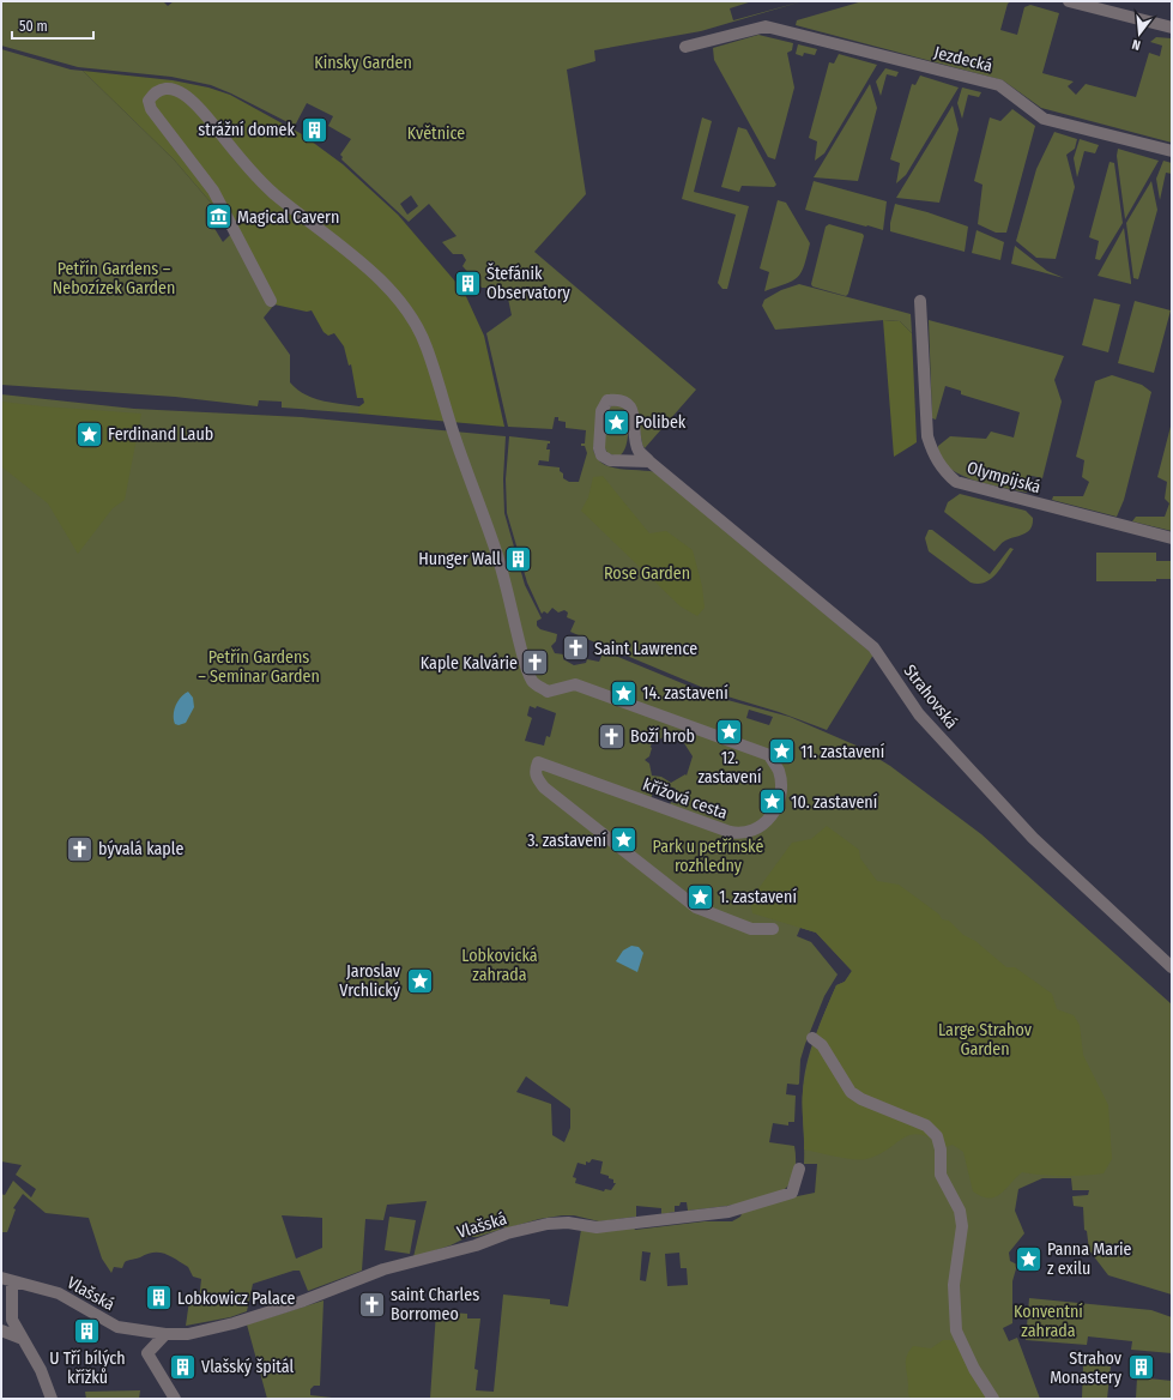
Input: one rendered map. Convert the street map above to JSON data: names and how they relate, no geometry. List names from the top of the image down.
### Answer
{
  "streets": {
    "street": [
      "Jezdecká",
      "Olympijská",
      "Strahovská",
      "křížová cesta",
      "Vlašská"
    ]
  },
  "parks": [
    "Kinsky Garden",
    "Květnice",
    "Petřín Gardens – Nebozízek Garden",
    "Rose Garden",
    "Petřín Gardens – Seminar Garden",
    "Park u petřínské rozhledny",
    "Lobkovická zahrada",
    "Large Strahov Garden",
    "Konventní zahrada"
  ],
  "places": {
    "building": [
      "strážní domek",
      "Štefánik Observatory",
      "Hunger Wall",
      "Lobkowicz Palace",
      "U Tří bílých křížků",
      "Vlašský špitál",
      "Strahov Monastery"
    ],
    "museum": ["Magical Cavern"],
    "place": [
      "Polibek",
      "Ferdinand Laub",
      "14. zastavení",
      "12. zastavení",
      "11. zastavení",
      "10. zastavení",
      "3. zastavení",
      "1. zastavení",
      "Jaroslav Vrchlický",
      "Panna Marie z exilu"
    ],
    "church": [
      "Saint Lawrence",
      "Kaple Kalvárie",
      "Boží hrob",
      "bývalá kaple",
      "saint Charles Borromeo"
    ]
  },
  "scale_bar": "50 m",
  "north": "bottom"
}
